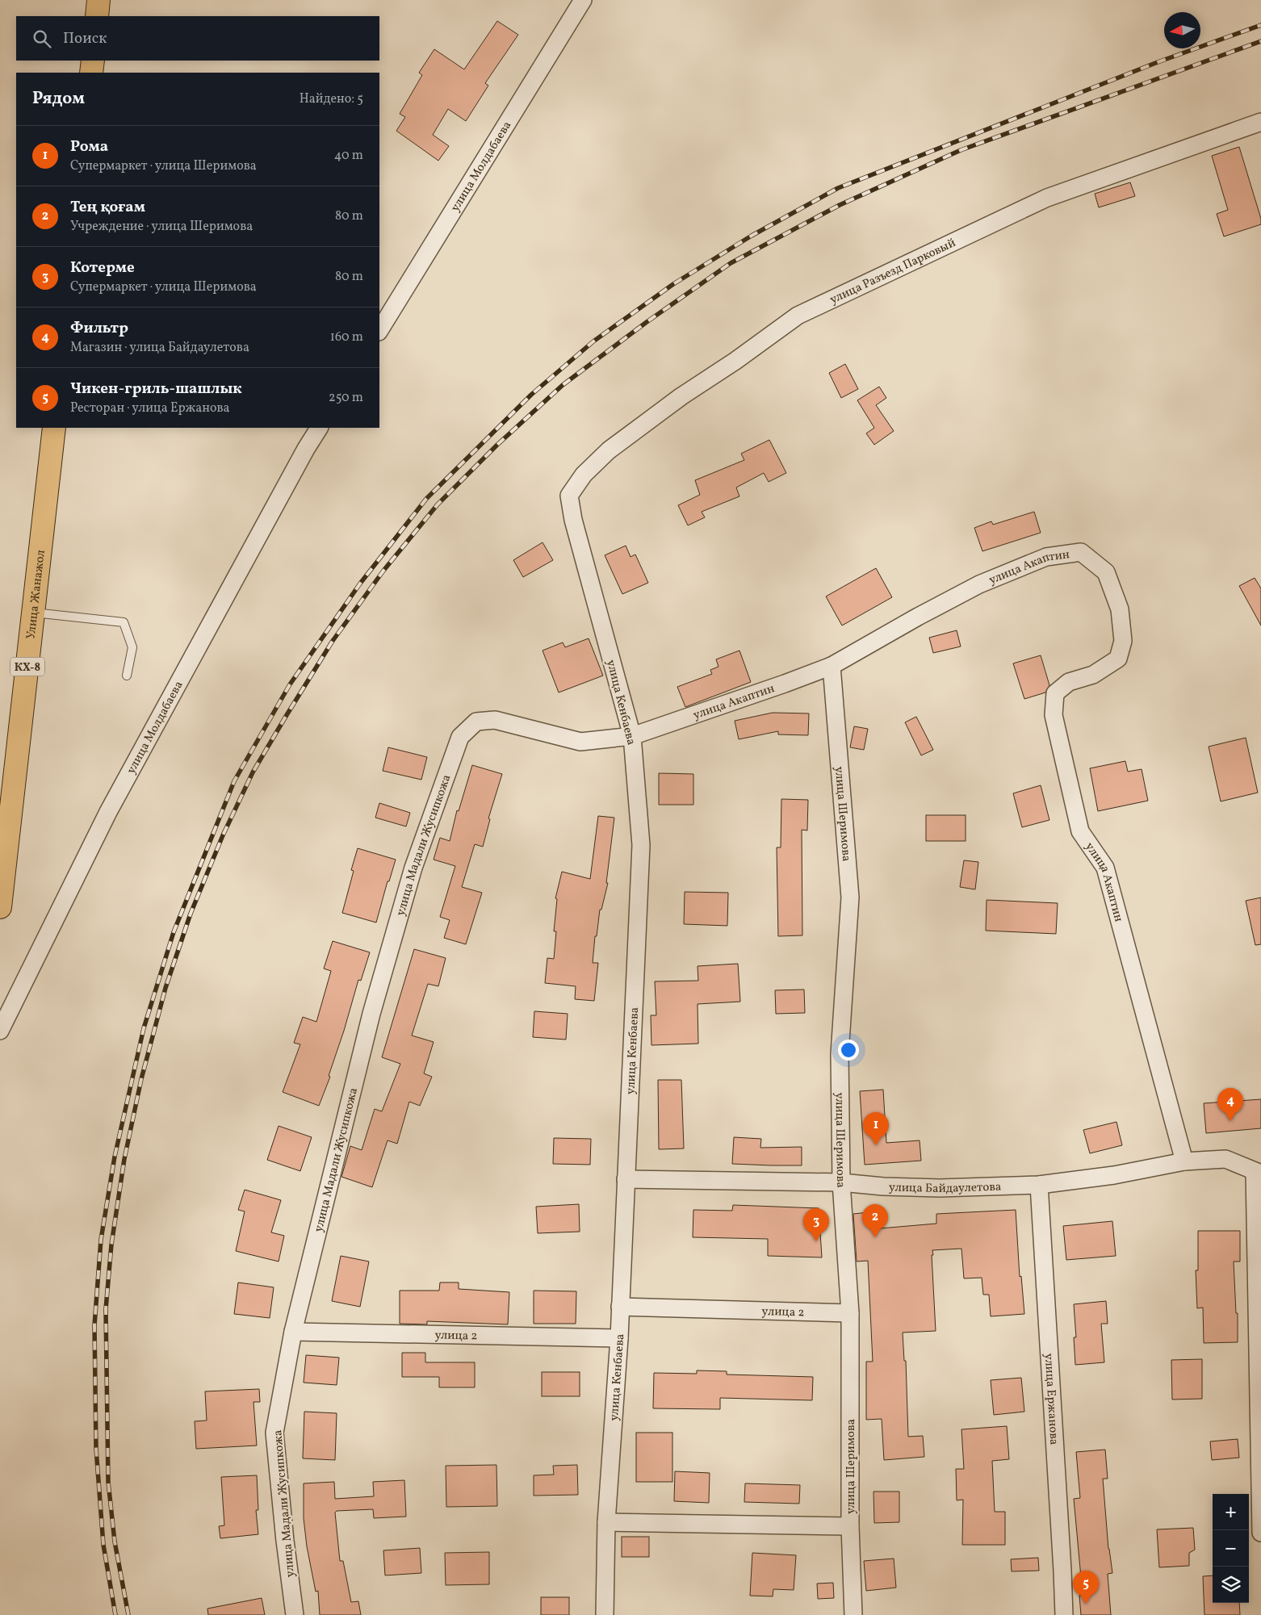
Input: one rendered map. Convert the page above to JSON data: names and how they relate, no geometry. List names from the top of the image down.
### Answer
{
  "streets": {
    "main road": ["Улица Жанажол", "КХ-8"],
    "street": [
      "улица Молдабаева",
      "улица Разъезд Парковый",
      "улица Акаптин",
      "улица Кенбаева",
      "улица Шеримова",
      "улица Мадали Жусипкожа",
      "улица Байдаулетова",
      "улица 2",
      "улица Ержанова"
    ]
  },
  "crossings": [
    ["улица Разъезд Парковый", "улица Кенбаева"],
    ["улица Акаптин", "улица Кенбаева"],
    ["улица Акаптин", "улица Шеримова"],
    ["улица Акаптин", "улица Мадали Жусипкожа"],
    ["улица Акаптин", "улица Байдаулетова"],
    ["улица Кенбаева", "улица Байдаулетова"],
    ["улица Кенбаева", "улица 2"],
    ["улица Шеримова", "улица Байдаулетова"],
    ["улица Шеримова", "улица 2"],
    ["улица Мадали Жусипкожа", "улица 2"],
    ["улица Байдаулетова", "улица Ержанова"]
  ],
  "north": "left",
  "page": {
    "search": "Поиск",
    "heading": ["Рядом", "Найдено: 5"],
    "list": [
      {
        "mark": "1",
        "name": "Рома",
        "note": "Супермаркет · улица Шеримова",
        "value": "40 m"
      },
      {
        "mark": "2",
        "name": "Тең қоғам",
        "note": "Учреждение · улица Шеримова",
        "value": "80 m"
      },
      {
        "mark": "3",
        "name": "Котерме",
        "note": "Супермаркет · улица Шеримова",
        "value": "80 m"
      },
      {
        "mark": "4",
        "name": "Фильтр",
        "note": "Магазин · улица Байдаулетова",
        "value": "160 m"
      },
      {
        "mark": "5",
        "name": "Чикен-гриль-шашлык",
        "note": "Ресторан · улица Ержанова",
        "value": "250 m"
      }
    ],
    "pins": [
      "4",
      "1",
      "2",
      "3",
      "5"
    ],
    "map_buttons": ["+", "−"]
  }
}
